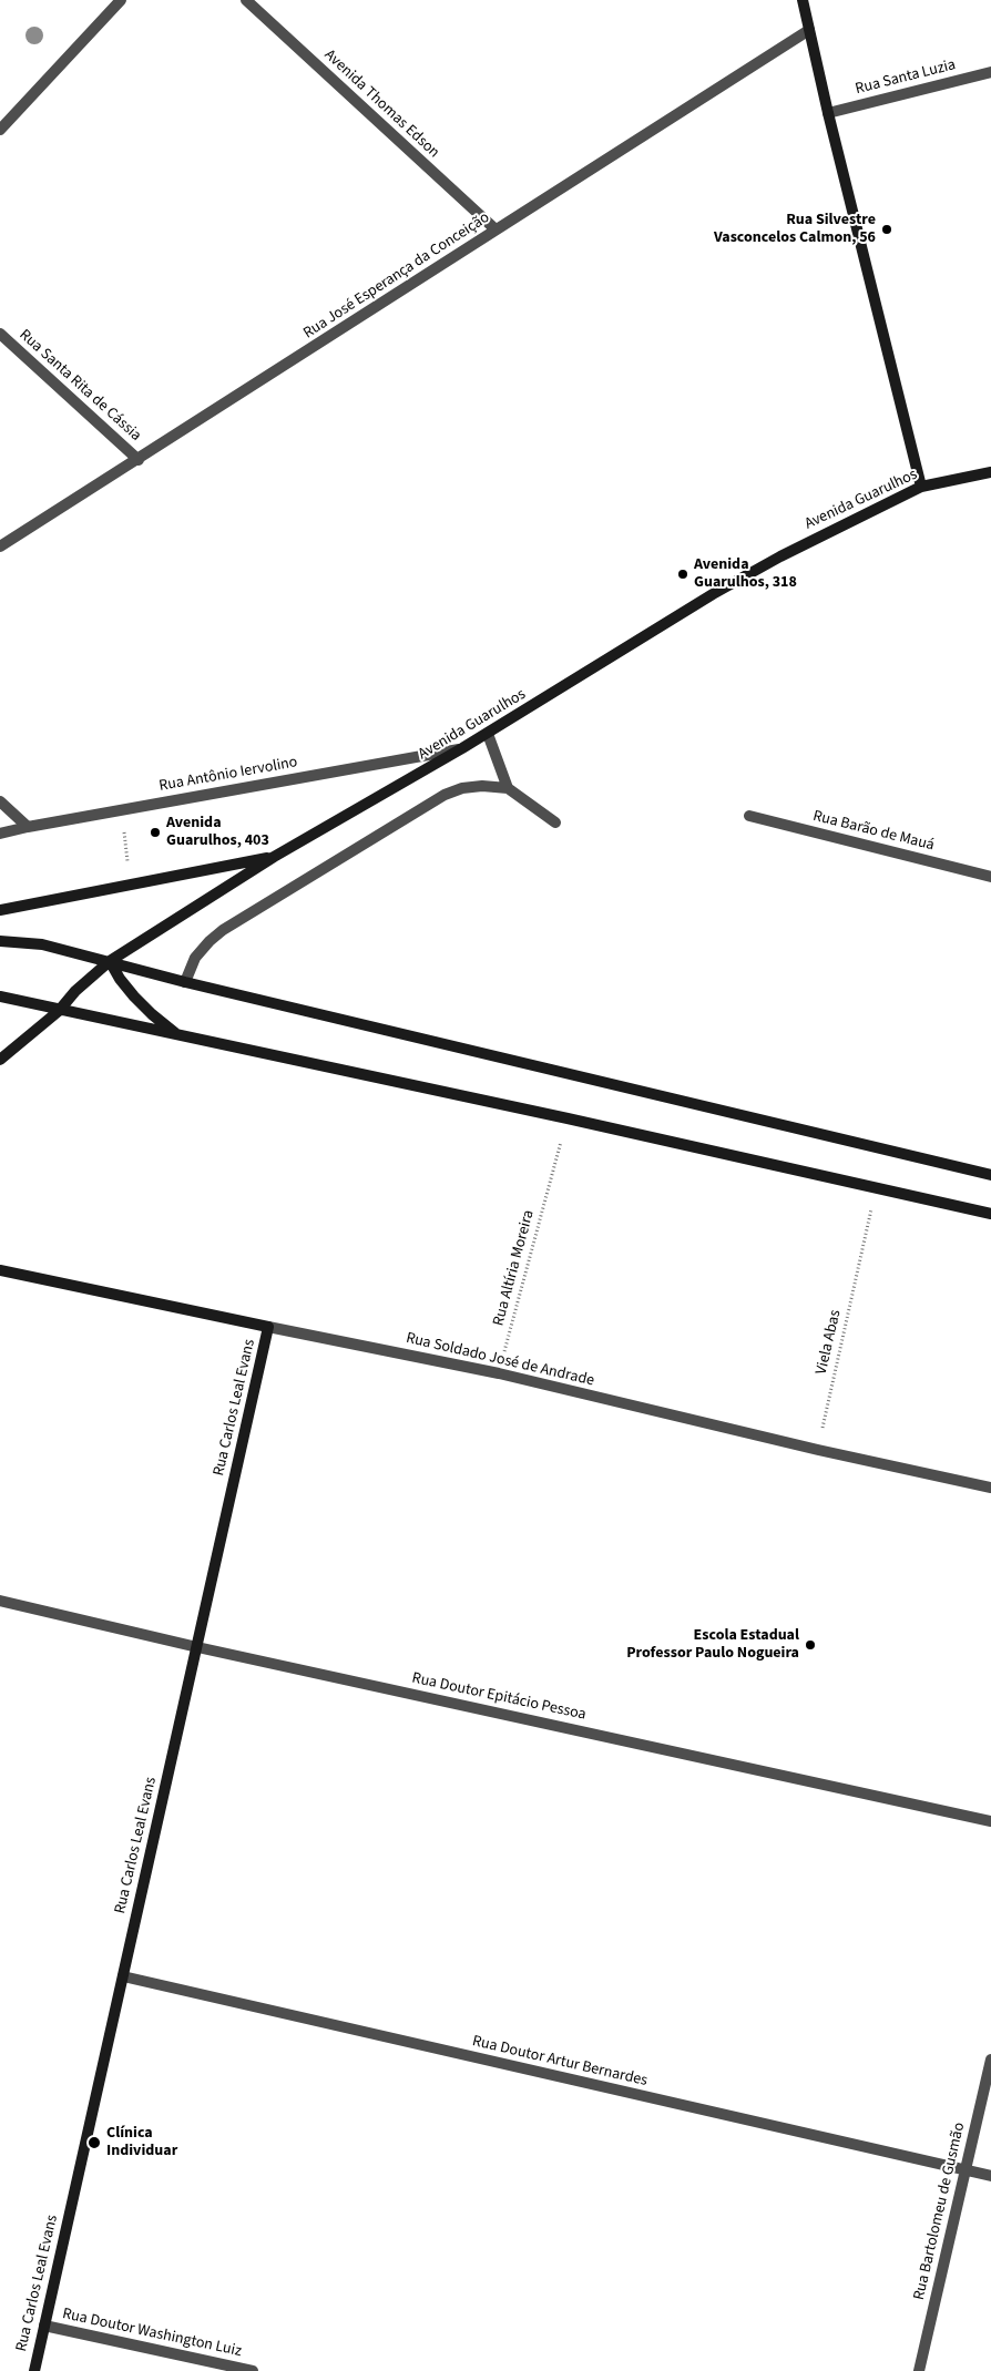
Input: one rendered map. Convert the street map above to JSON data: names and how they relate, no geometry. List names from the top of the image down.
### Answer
{
  "streets": {
    "main road": ["Avenida Guarulhos", "Rua Soldado José de Andrade", "Rua Carlos Leal Evans"],
    "street": [
      "Rua Santa Luzia",
      "Avenida Thomas Edson",
      "Rua José Esperança da Conceição",
      "Rua Santa Rita de Cássia",
      "Rua Antônio Iervolino",
      "Rua Barão de Mauá",
      "Rua Doutor Epitácio Pessoa",
      "Rua Doutor Artur Bernardes",
      "Rua Bartolomeu de Gusmão",
      "Rua Doutor Washington Luiz"
    ],
    "path": ["Rua Altíria Moreira", "Viela Abas"]
  },
  "crossings": [
    ["Avenida Thomas Edson", "Rua José Esperança da Conceição"],
    ["Rua José Esperança da Conceição", "Rua Santa Rita de Cássia"],
    ["Avenida Guarulhos", "Rua Antônio Iervolino"],
    ["Rua Altíria Moreira", "Rua Soldado José de Andrade"],
    ["Viela Abas", "Rua Soldado José de Andrade"],
    ["Rua Soldado José de Andrade", "Rua Carlos Leal Evans"],
    ["Rua Carlos Leal Evans", "Rua Doutor Epitácio Pessoa"],
    ["Rua Carlos Leal Evans", "Rua Doutor Artur Bernardes"],
    ["Rua Carlos Leal Evans", "Rua Doutor Washington Luiz"],
    ["Rua Doutor Artur Bernardes", "Rua Bartolomeu de Gusmão"]
  ],
  "places": [
    "Rua Silvestre Vasconcelos Calmon, 56",
    "Avenida Guarulhos, 318",
    "Avenida Guarulhos, 403",
    "Escola Estadual Professor Paulo Nogueira",
    "Clínica Individuar"
  ]
}
